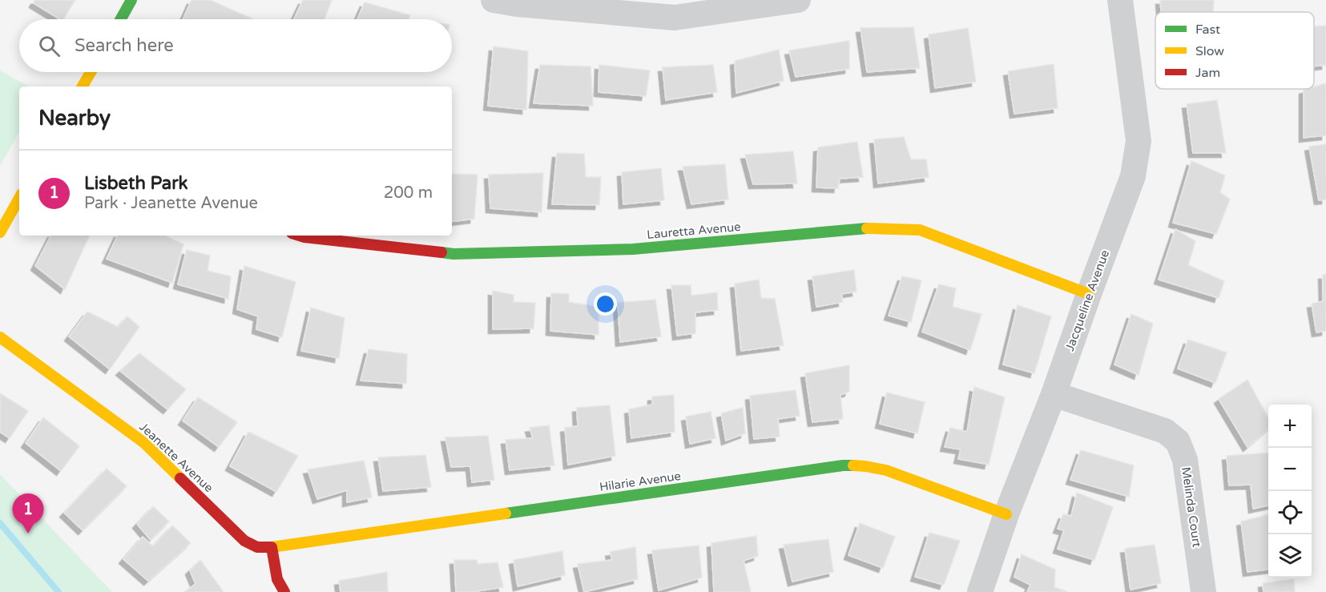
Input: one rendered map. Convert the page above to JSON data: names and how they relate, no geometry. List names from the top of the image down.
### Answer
{
  "streets": {
    "street": [
      "Lauretta Avenue",
      "Jacqueline Avenue",
      "Jeanette Avenue",
      "Hilarie Avenue",
      "Melinda Court"
    ]
  },
  "crossings": [
    ["Lauretta Avenue", "Jacqueline Avenue"],
    ["Jacqueline Avenue", "Hilarie Avenue"],
    ["Jacqueline Avenue", "Melinda Court"],
    ["Jeanette Avenue", "Hilarie Avenue"]
  ],
  "legend": ["Fast", "Slow", "Jam"],
  "page": {
    "search": "Search here",
    "heading": "Nearby",
    "list": [
      {
        "mark": "1",
        "name": "Lisbeth Park",
        "note": "Park · Jeanette Avenue",
        "value": "200 m"
      }
    ],
    "map_buttons": ["+", "−"],
    "pins": "1"
  }
}
